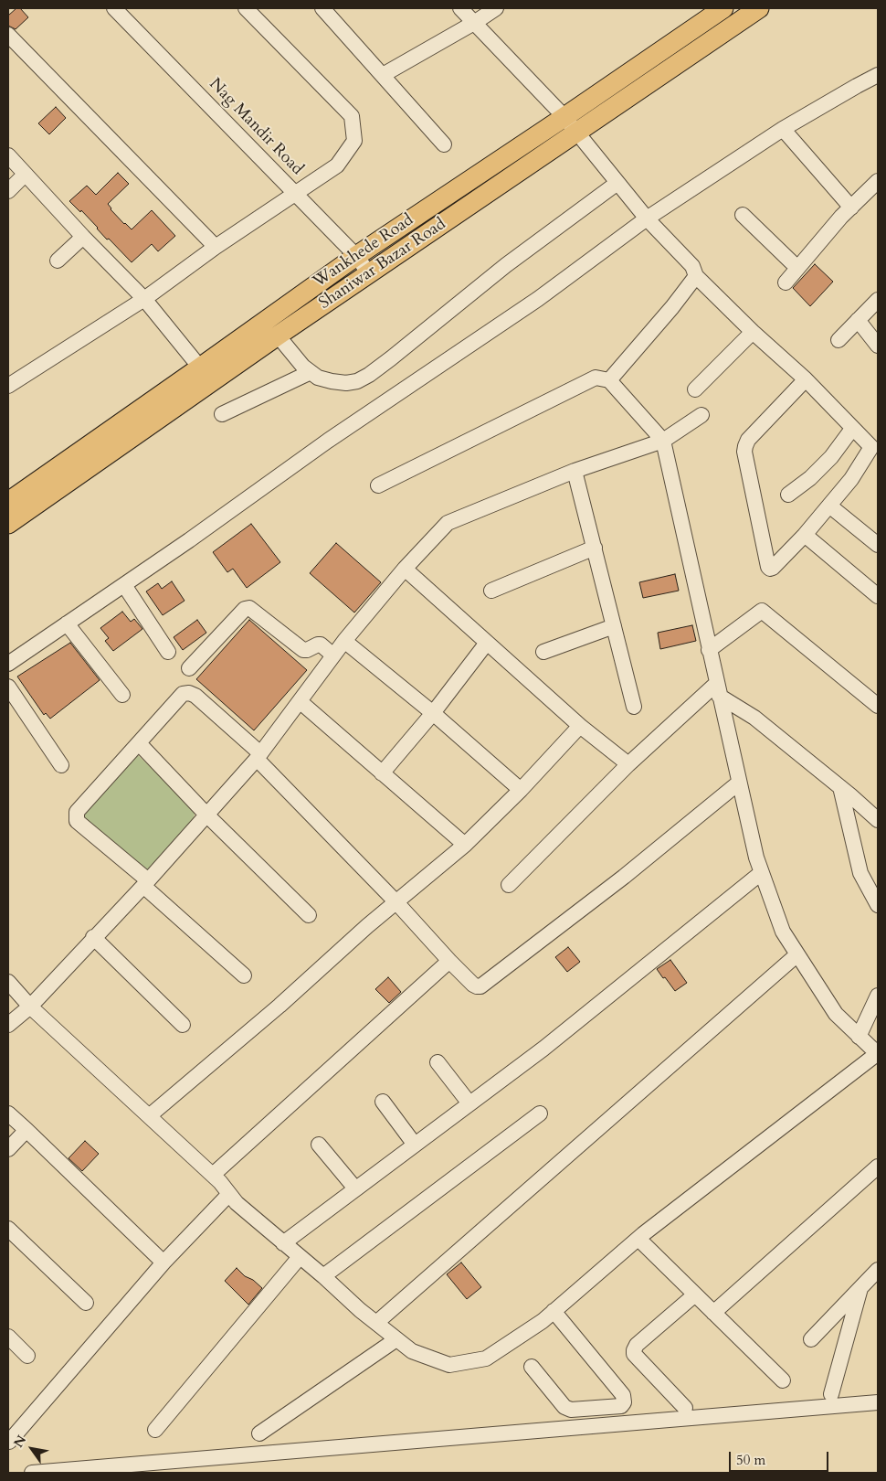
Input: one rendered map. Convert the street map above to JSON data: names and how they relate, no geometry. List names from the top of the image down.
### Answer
{
  "streets": {
    "main road": ["Wankhede Road", "Shaniwar Bazar Road"],
    "street": ["Nag Mandir Road"]
  },
  "crossings": [
    ["Nag Mandir Road", "Wankhede Road"],
    ["Nag Mandir Road", "Shaniwar Bazar Road"]
  ],
  "scale_bar": "50 m",
  "north": "top left"
}
